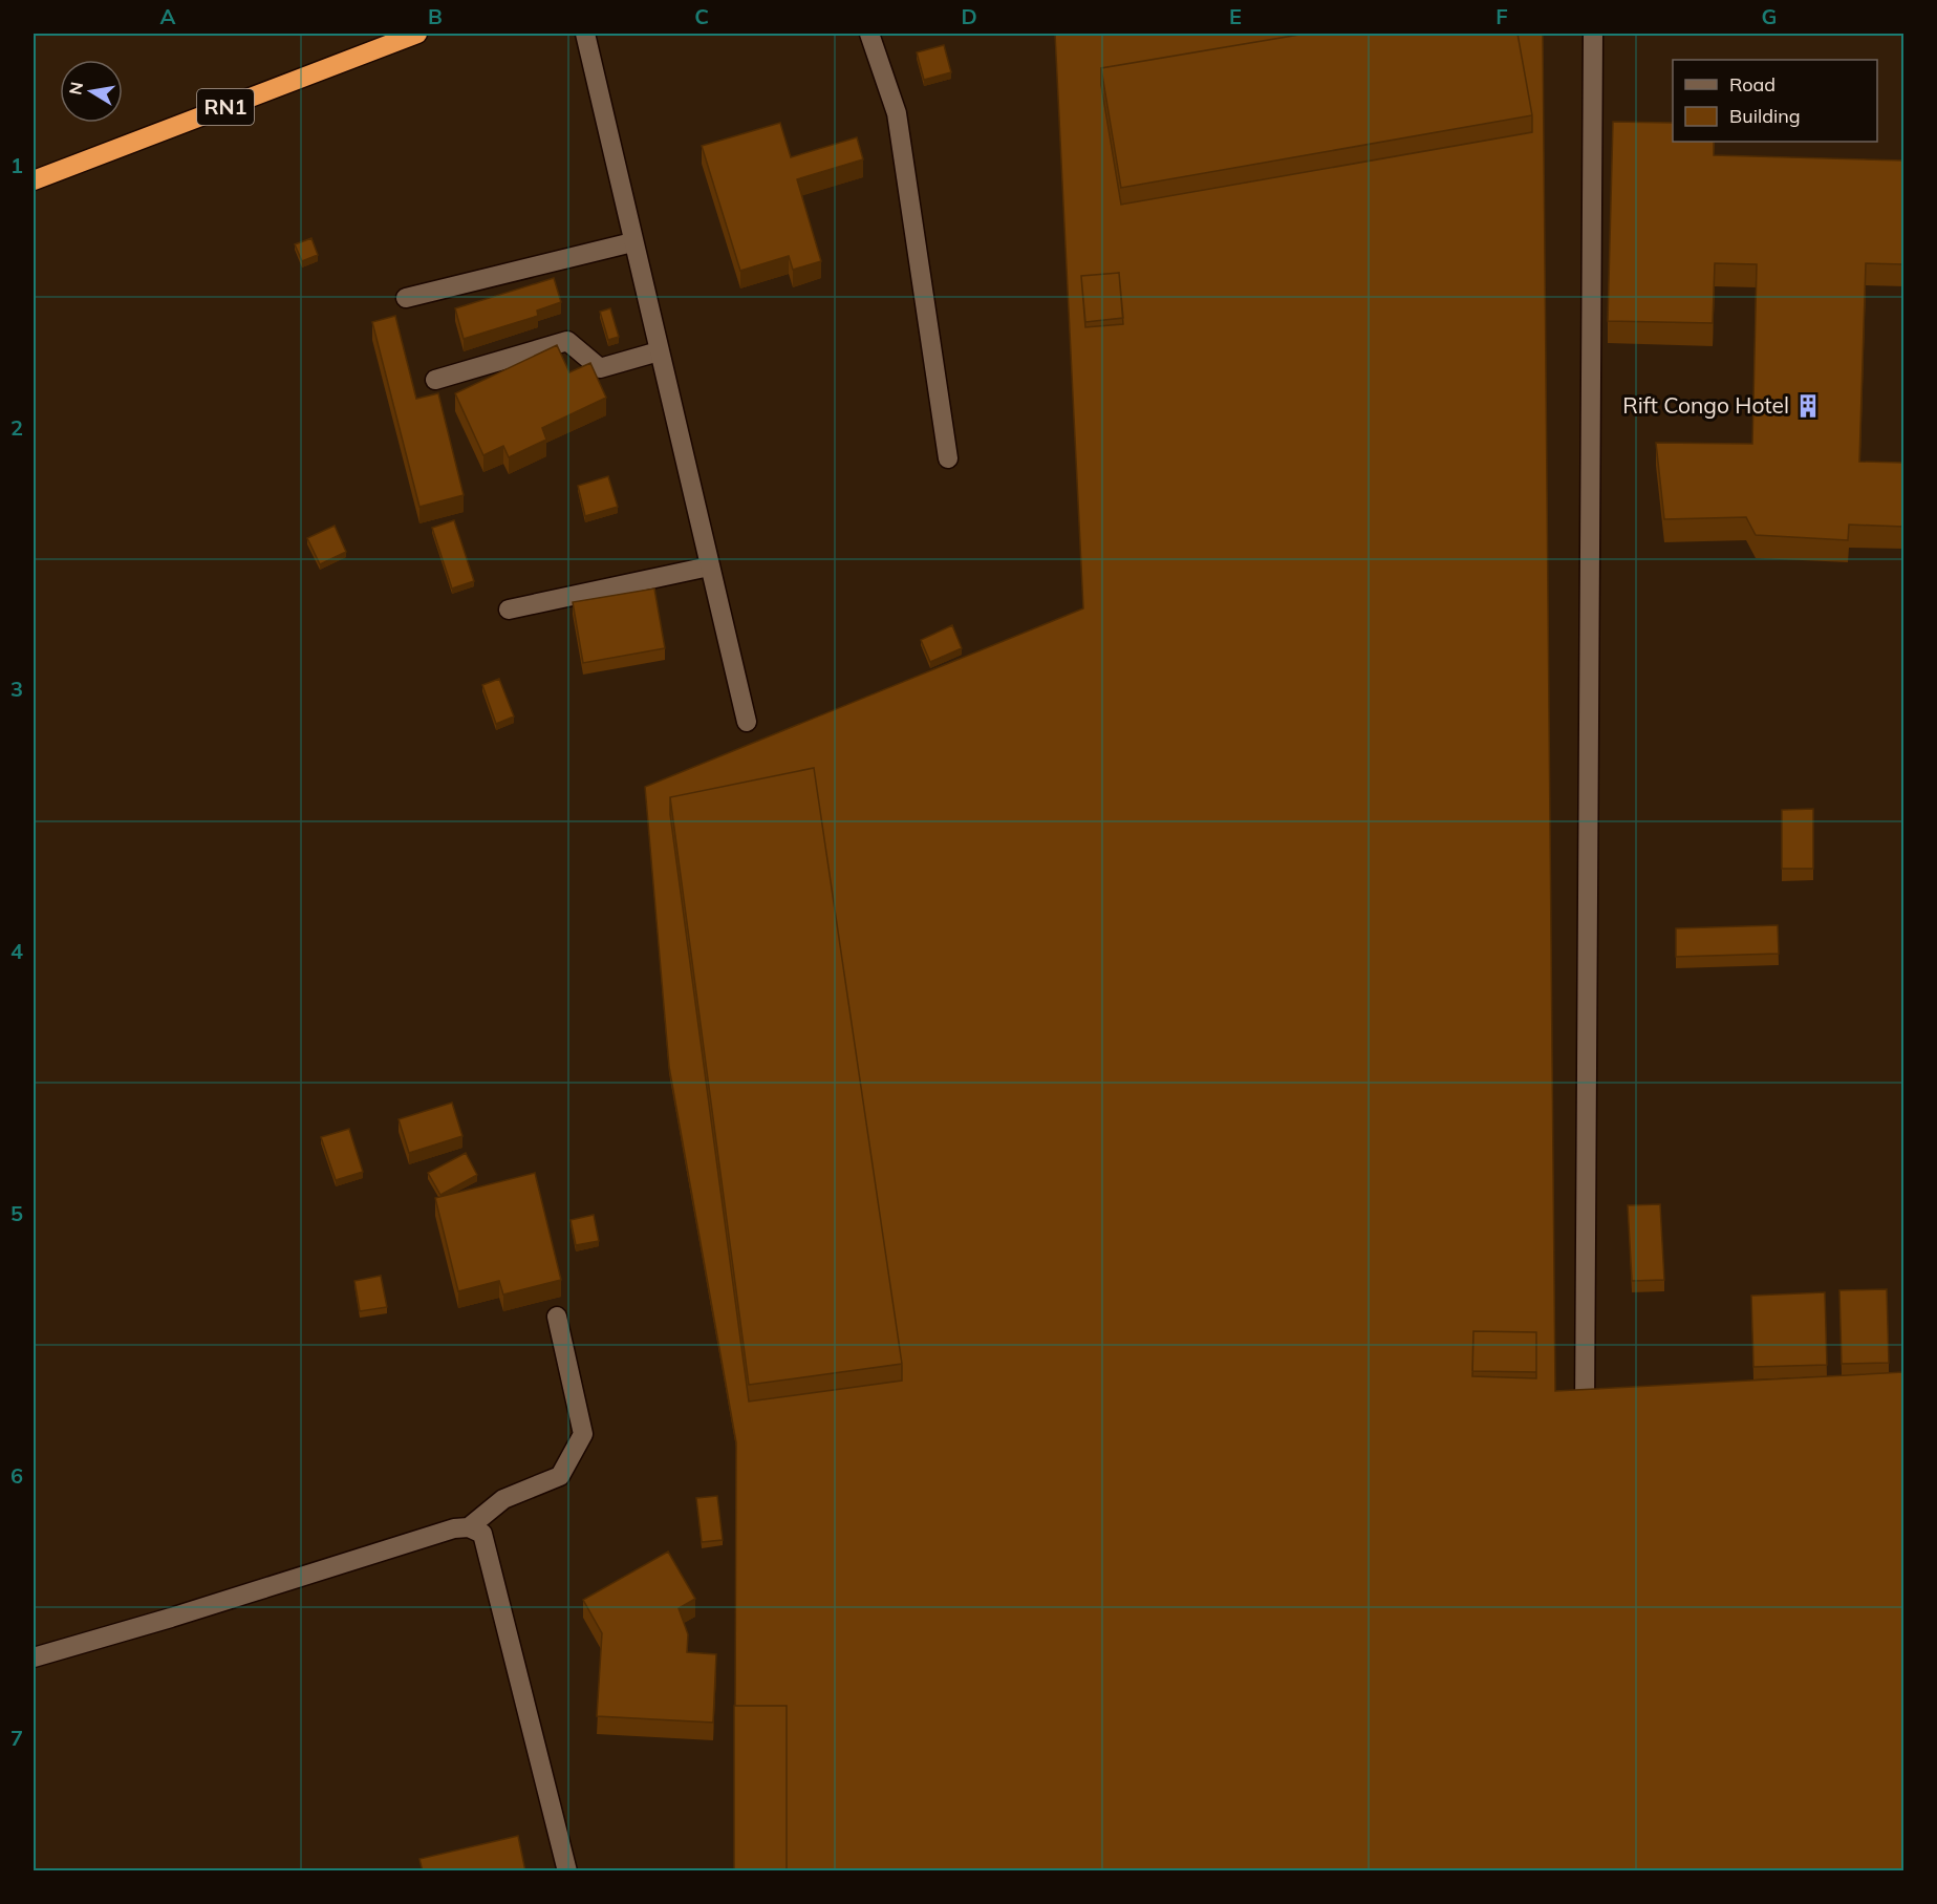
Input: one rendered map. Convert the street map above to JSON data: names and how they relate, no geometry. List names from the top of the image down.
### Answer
{
  "streets": {
    "highway": ["RN1"]
  },
  "places": {
    "building": ["Rift Congo Hotel"]
  },
  "legend": ["Road", "Building"],
  "north": "left",
  "grid": {
    "columns": [
      "A",
      "B",
      "C",
      "D",
      "E",
      "F",
      "G"
    ],
    "rows": [
      "1",
      "2",
      "3",
      "4",
      "5",
      "6",
      "7"
    ]
  }
}
